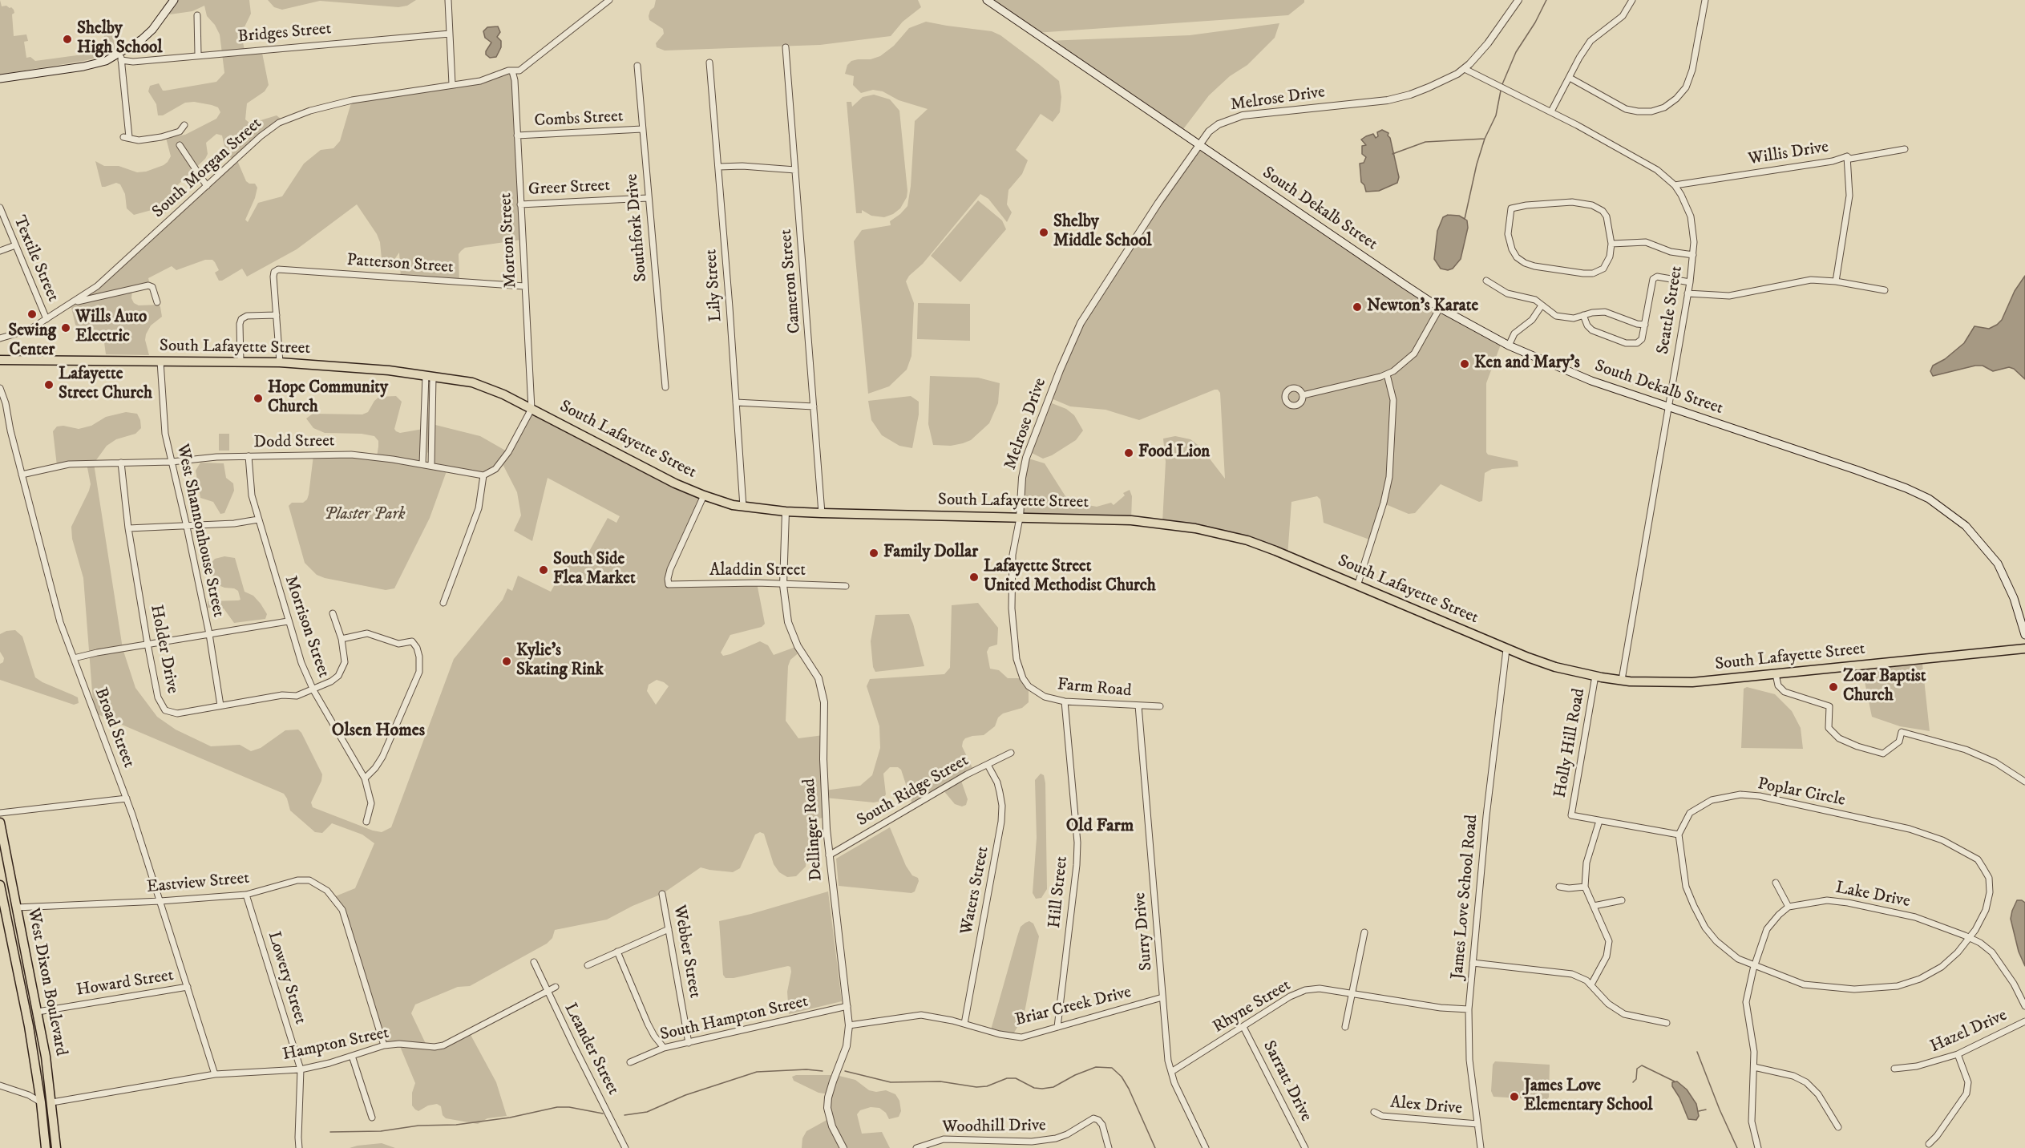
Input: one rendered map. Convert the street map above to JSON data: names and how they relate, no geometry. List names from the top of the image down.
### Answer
{
  "streets": {
    "main road": ["South Dekalb Street", "South Lafayette Street", "West Dixon Boulevard"],
    "street": [
      "Bridges Street",
      "Melrose Drive",
      "Combs Street",
      "Willis Drive",
      "South Morgan Street",
      "Greer Street",
      "Southfork Drive",
      "Morton Street",
      "Textile Street",
      "Patterson Street",
      "Cameron Street",
      "Lily Street",
      "Seattle Street",
      "Dodd Street",
      "West Shannonhouse Street",
      "Aladdin Street",
      "Morrison Street",
      "Holder Drive",
      "Farm Road",
      "Broad Street",
      "Holly Hill Road",
      "South Ridge Street",
      "Poplar Circle",
      "Dellinger Road",
      "Eastview Street",
      "Waters Street",
      "Hill Street",
      "Lake Drive",
      "James Love School Road",
      "Surry Drive",
      "Webber Street",
      "Lowery Street",
      "Howard Street",
      "Briar Creek Drive",
      "Rhyne Street",
      "South Hampton Street",
      "Hazel Drive",
      "Hampton Street",
      "Leander Street",
      "Sarratt Drive",
      "Alex Drive",
      "Woodhill Drive"
    ]
  },
  "crossings": [
    ["Melrose Drive", "South Dekalb Street"],
    ["Melrose Drive", "Seattle Street"],
    ["Melrose Drive", "South Lafayette Street"],
    ["Melrose Drive", "Farm Road"],
    ["Combs Street", "Southfork Drive"],
    ["Combs Street", "Morton Street"],
    ["Willis Drive", "Seattle Street"],
    ["South Morgan Street", "Morton Street"],
    ["South Morgan Street", "Textile Street"],
    ["Greer Street", "Southfork Drive"],
    ["Greer Street", "Morton Street"],
    ["South Dekalb Street", "Seattle Street"],
    ["Morton Street", "Patterson Street"],
    ["Morton Street", "South Lafayette Street"],
    ["Cameron Street", "South Lafayette Street"],
    ["Lily Street", "South Lafayette Street"],
    ["Seattle Street", "South Lafayette Street"],
    ["South Lafayette Street", "West Shannonhouse Street"],
    ["South Lafayette Street", "Aladdin Street"],
    ["South Lafayette Street", "Farm Road"],
    ["South Lafayette Street", "Holly Hill Road"],
    ["South Lafayette Street", "Dellinger Road"],
    ["South Lafayette Street", "James Love School Road"],
    ["Dodd Street", "West Shannonhouse Street"],
    ["Dodd Street", "Morrison Street"],
    ["Dodd Street", "Holder Drive"],
    ["Dodd Street", "Broad Street"],
    ["West Shannonhouse Street", "Holder Drive"],
    ["Aladdin Street", "Dellinger Road"],
    ["Morrison Street", "Holder Drive"],
    ["Farm Road", "Hill Street"],
    ["Farm Road", "Surry Drive"],
    ["Broad Street", "Eastview Street"],
    ["Broad Street", "Howard Street"],
    ["Broad Street", "Hampton Street"],
    ["South Ridge Street", "Dellinger Road"],
    ["South Ridge Street", "Waters Street"],
    ["Poplar Circle", "Lake Drive"],
    ["Dellinger Road", "Briar Creek Drive"],
    ["Dellinger Road", "South Hampton Street"],
    ["Eastview Street", "Lowery Street"],
    ["Eastview Street", "West Dixon Boulevard"],
    ["Eastview Street", "Hampton Street"],
    ["Waters Street", "Briar Creek Drive"],
    ["Hill Street", "Briar Creek Drive"],
    ["James Love School Road", "Rhyne Street"],
    ["James Love School Road", "Alex Drive"],
    ["Surry Drive", "Briar Creek Drive"],
    ["Surry Drive", "Rhyne Street"],
    ["Webber Street", "South Hampton Street"],
    ["Lowery Street", "Hampton Street"],
    ["West Dixon Boulevard", "Howard Street"],
    ["West Dixon Boulevard", "Hampton Street"],
    ["Rhyne Street", "Sarratt Drive"],
    ["Hampton Street", "Leander Street"]
  ],
  "districts": ["Olsen Homes", "Old Farm"],
  "parks": ["Plaster Park"],
  "places": [
    "Shelby High School",
    "Shelby Middle School",
    "Newton's Karate",
    "Sewing Center",
    "Wills Auto Electric",
    "Ken and Mary's",
    "Lafayette Street Church",
    "Hope Community Church",
    "Food Lion",
    "Family Dollar",
    "South Side Flea Market",
    "Lafayette Street United Methodist Church",
    "Kylie’s Skating Rink",
    "Zoar Baptist Church",
    "James Love Elementary School"
  ]
}
